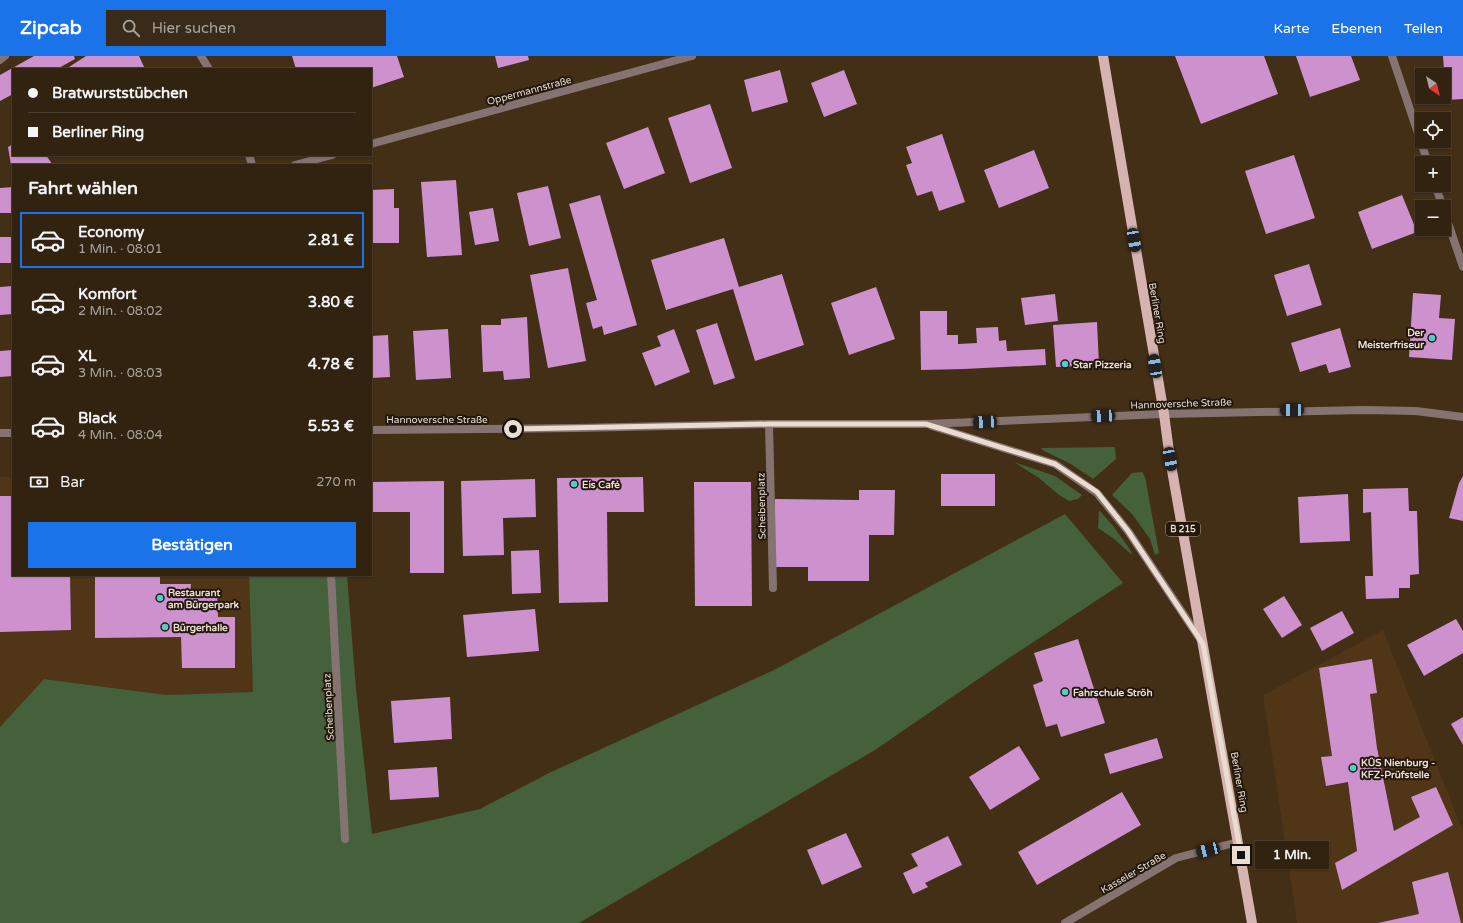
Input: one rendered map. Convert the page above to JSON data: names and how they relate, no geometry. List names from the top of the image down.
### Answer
{
  "streets": {
    "main road": ["Berliner Ring", "B 215"],
    "street": [
      "Oppermannstraße",
      "Hannoversche Straße",
      "Scheibenplatz",
      "Kasseler Straße"
    ]
  },
  "crossings": [
    ["Berliner Ring", "Hannoversche Straße"],
    ["Berliner Ring", "Kasseler Straße"],
    ["Hannoversche Straße", "Scheibenplatz"]
  ],
  "places": [
    "Der Meisterfriseur",
    "Star Pizzeria",
    "Eis Café",
    "Restaurant am Bürgerpark",
    "Bürgerhalle",
    "Fahrschule Ströh",
    "KÜS Nienburg - KFZ-Prüfstelle"
  ],
  "north": "bottom right",
  "page": {
    "header": "Zipcab",
    "search": "Hier suchen",
    "nav": ["Karte", "Ebenen", "Teilen"],
    "map_buttons": ["+", "−"],
    "banner": ["Bratwurststübchen", "Berliner Ring"],
    "heading": "Fahrt wählen",
    "list": [
      {
        "name": "Economy",
        "note": "1 Min. · 08:01",
        "value": "2.81 €"
      },
      {
        "name": "Komfort",
        "note": "2 Min. · 08:02",
        "value": "3.80 €"
      },
      {
        "name": "XL",
        "note": "3 Min. · 08:03",
        "value": "4.78 €"
      },
      {
        "name": "Black",
        "note": "4 Min. · 08:04",
        "value": "5.53 €"
      }
    ],
    "pay": ["Bar", "270 m"],
    "buttons": "Bestätigen",
    "bubble": "1 Min."
  }
}
